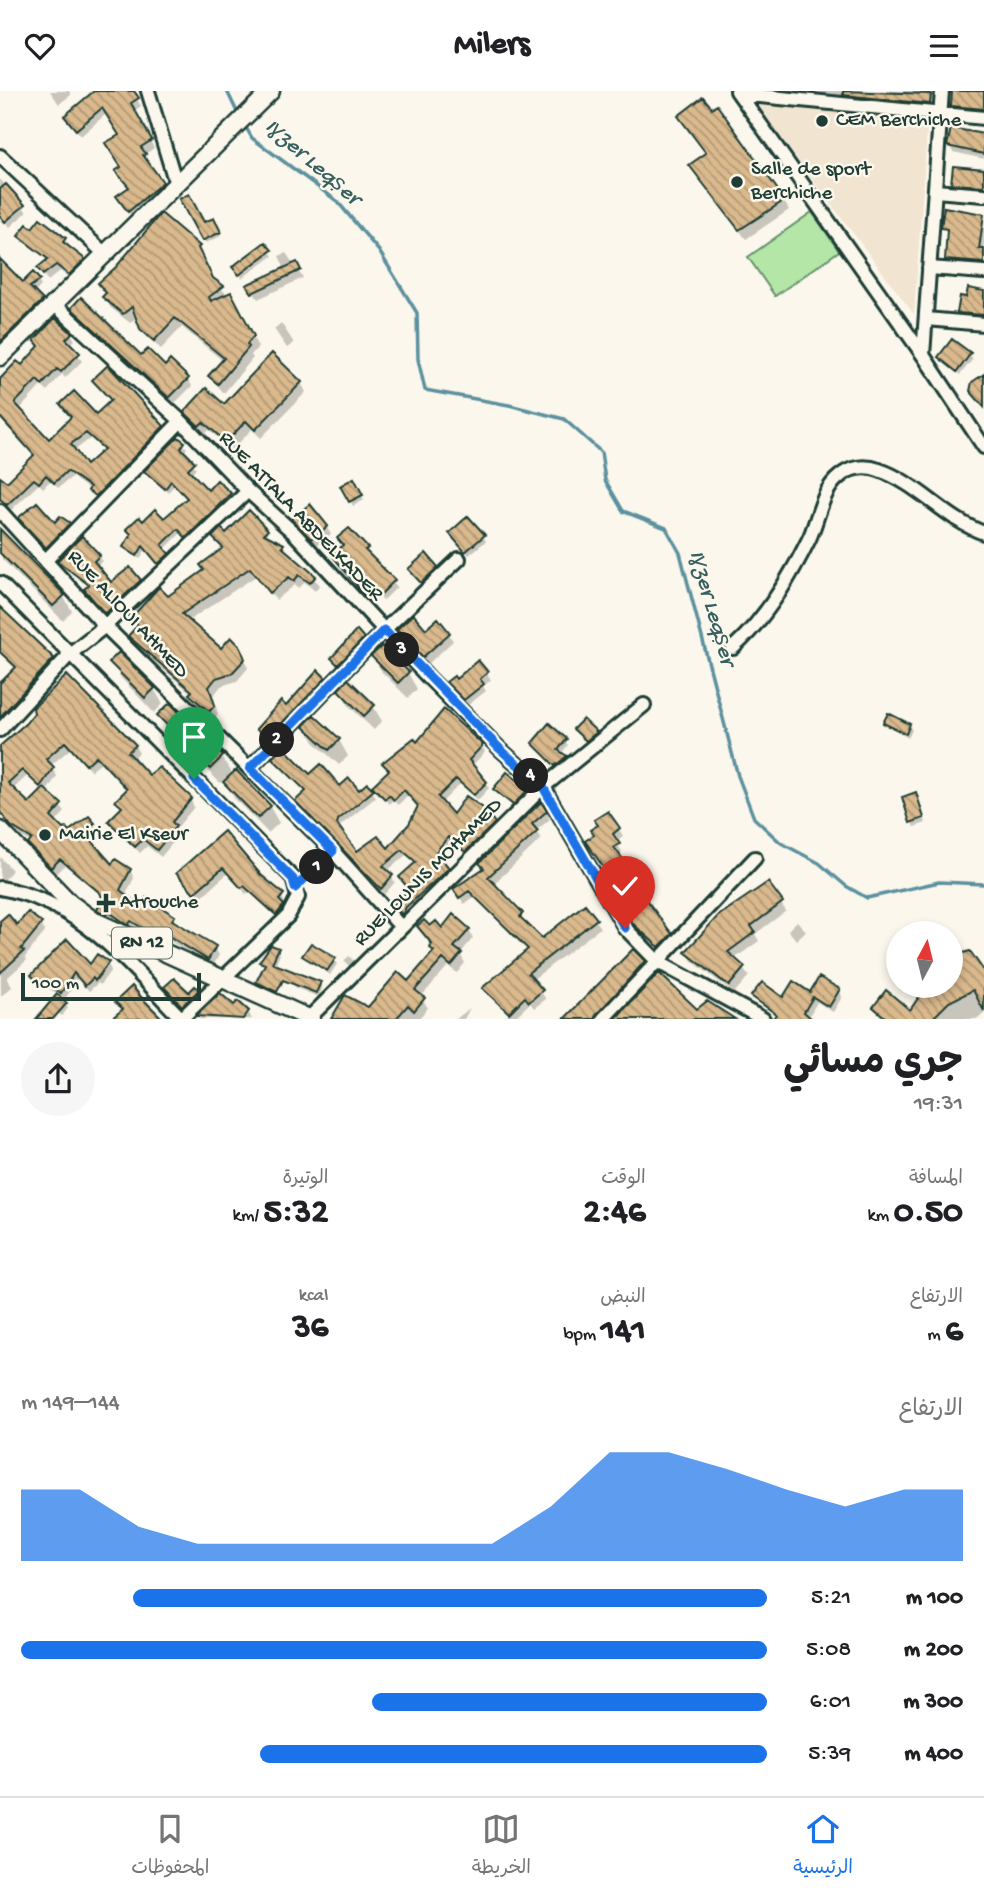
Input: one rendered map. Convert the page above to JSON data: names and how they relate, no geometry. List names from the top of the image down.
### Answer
{
  "streets": {
    "main road": ["RN 12"],
    "street": ["RUE ATTALA ABDELKADER", "RUE ALIOUI AHMED", "RUE LOUNIS MOHAMED"]
  },
  "crossings": [
    ["RUE ATTALA ABDELKADER", "RUE LOUNIS MOHAMED"],
    ["RUE ALIOUI AHMED", "RUE LOUNIS MOHAMED"],
    ["RUE ALIOUI AHMED", "RN 12"],
    ["RUE LOUNIS MOHAMED", "RN 12"]
  ],
  "water": ["Iɣzer Leqṣer"],
  "places": {
    "other": ["CEM Berchiche", "Salle de sport Berchiche", "Mairie El Kseur"],
    "health": ["Atrouche"]
  },
  "scale_bar": "100 m",
  "north": "top",
  "page": {
    "header": "Milers",
    "pins": [
      "3",
      "2",
      "4",
      "1"
    ],
    "scale": "100 m",
    "heading": ["جري مسائي", "19:31"],
    "stats": [
      ["المسافة", "0.50 km"],
      ["الوقت", "2:46"],
      ["الوتيرة", "5:32 /km"],
      ["الارتفاع", "6 m"],
      ["النبض", "141 bpm"],
      ["kcal", "36"]
    ],
    "chart": ["الارتفاع", "144–149 m"],
    "list": [
      {
        "name": "100 m",
        "note": "5:21"
      },
      {
        "name": "200 m",
        "note": "5:08"
      },
      {
        "name": "300 m",
        "note": "6:01"
      },
      {
        "name": "400 m",
        "note": "5:39"
      }
    ],
    "tabs": ["الرئيسية", "الخريطة", "المحفوظات"]
  }
}
